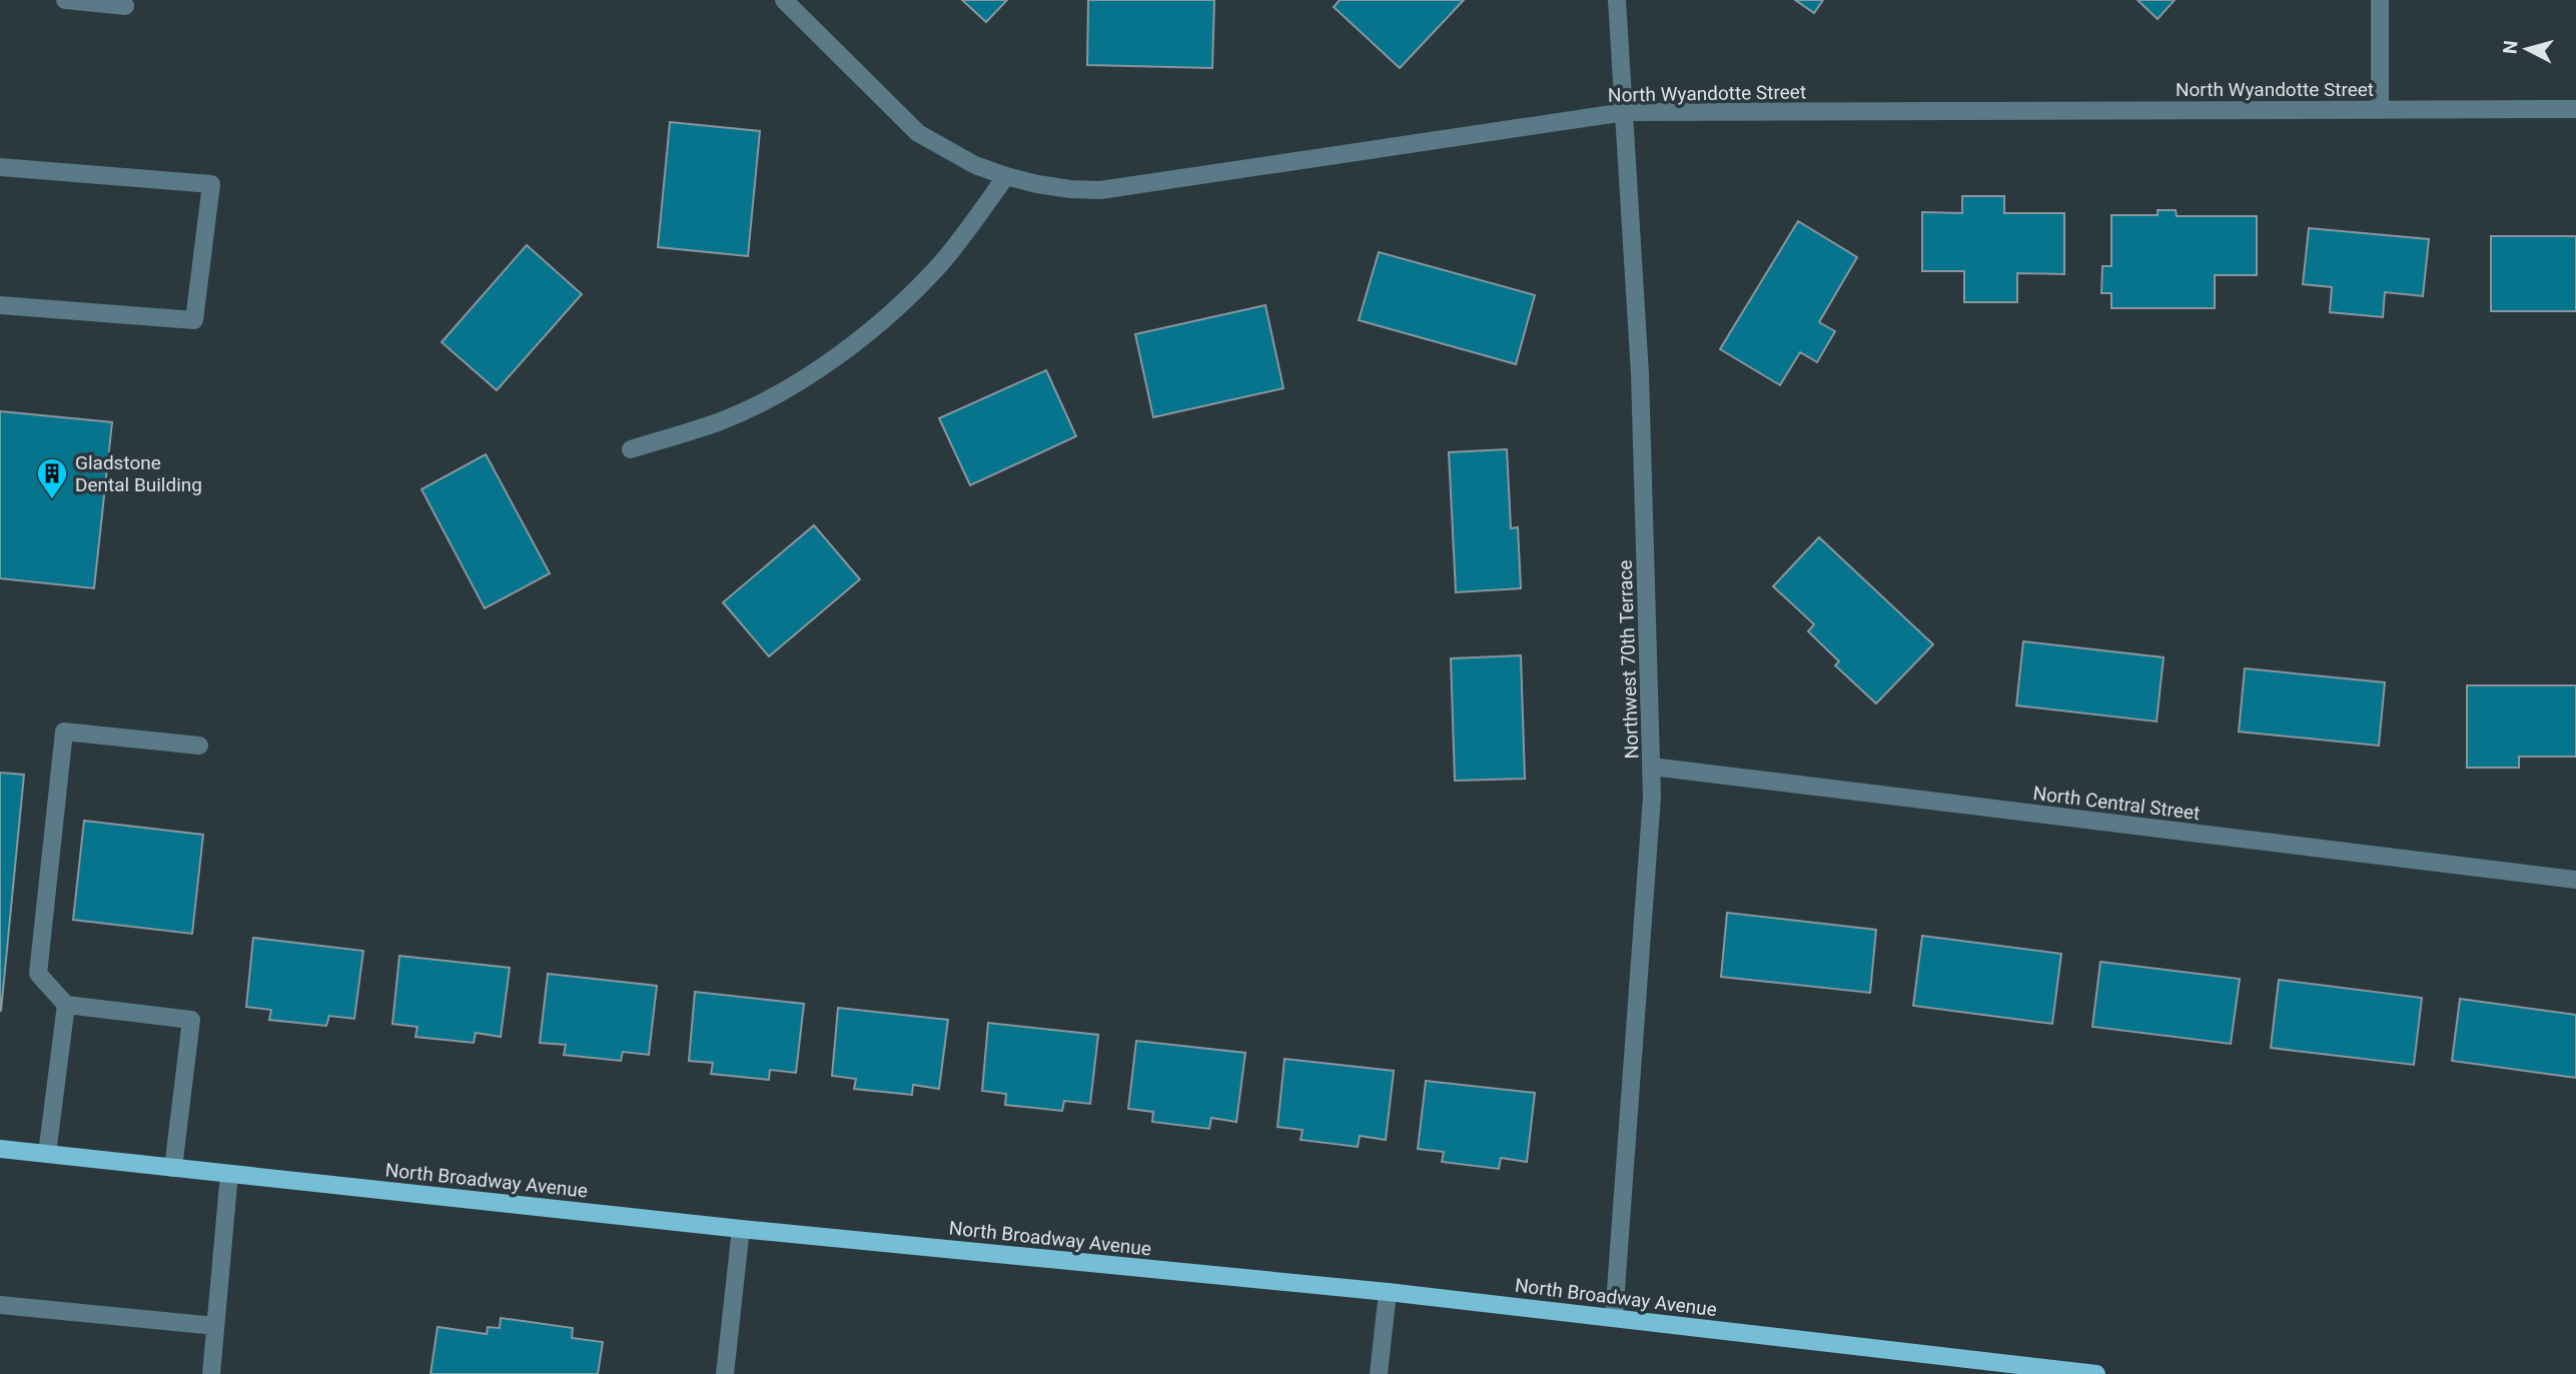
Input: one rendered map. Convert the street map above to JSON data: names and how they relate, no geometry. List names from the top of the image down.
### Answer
{
  "streets": {
    "main road": ["North Broadway Avenue"],
    "street": ["North Wyandotte Street", "Northwest 70th Terrace", "North Central Street"]
  },
  "crossings": [
    ["North Wyandotte Street", "Northwest 70th Terrace"],
    ["Northwest 70th Terrace", "North Central Street"],
    ["Northwest 70th Terrace", "North Broadway Avenue"]
  ],
  "places": {
    "building": ["Gladstone Dental Building"]
  },
  "north": "left"
}
